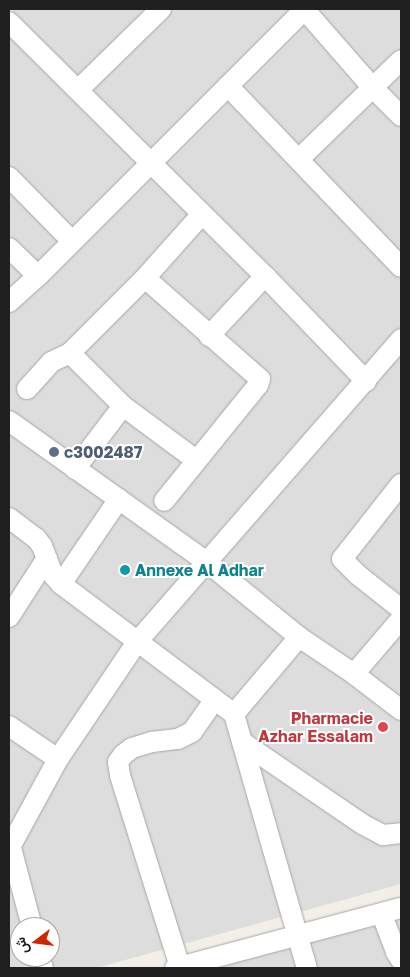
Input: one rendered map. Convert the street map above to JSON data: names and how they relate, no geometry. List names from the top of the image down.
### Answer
{
  "places": ["c3002487", "Annexe Al Adhar", "Pharmacie Azhar Essalam"],
  "north": "left"
}
